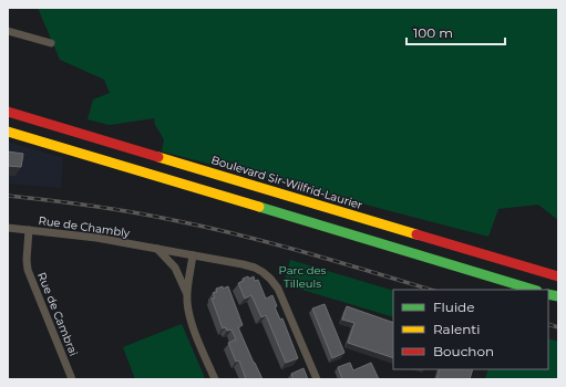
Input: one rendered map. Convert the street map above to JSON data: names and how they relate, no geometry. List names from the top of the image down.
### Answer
{
  "streets": {
    "main road": ["Boulevard Sir-Wilfrid-Laurier"],
    "street": ["Rue de Chambly", "Rue de Cambrai"]
  },
  "crossings": [
    ["Rue de Chambly", "Rue de Cambrai"]
  ],
  "parks": ["Parc des Tilleuls"],
  "legend": ["Fluide", "Ralenti", "Bouchon"],
  "scale_bar": "100 m"
}
